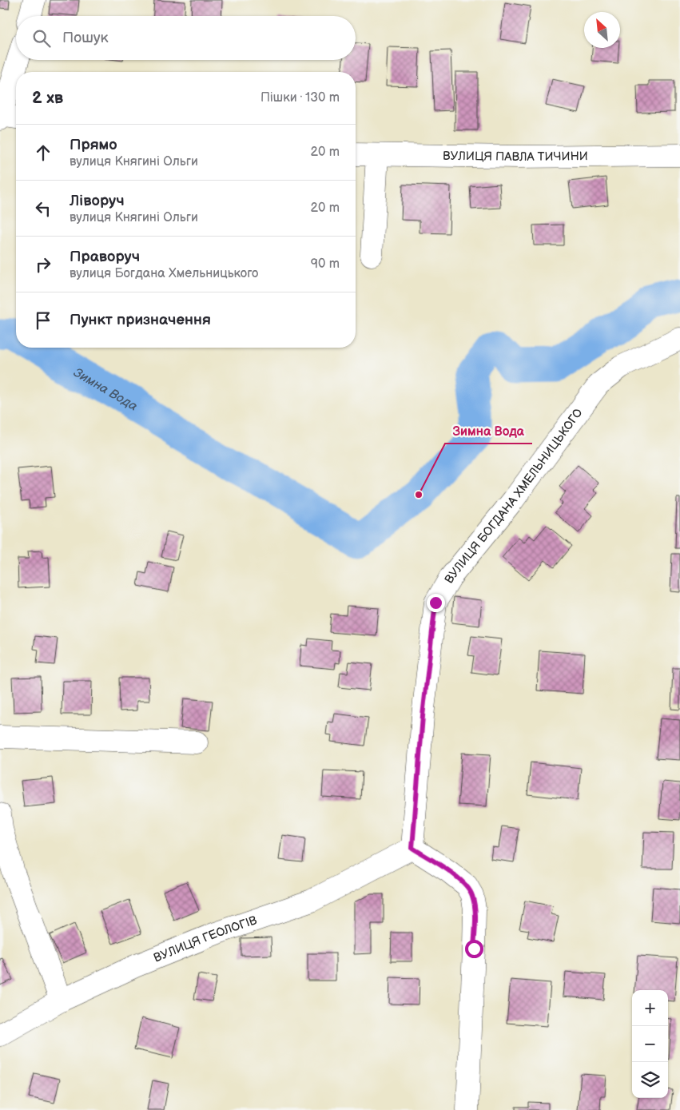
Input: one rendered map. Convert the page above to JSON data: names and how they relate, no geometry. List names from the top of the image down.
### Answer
{
  "streets": {
    "street": ["ВУЛИЦЯ ПАВЛА ТИЧИНИ", "ВУЛИЦЯ БОГДАНА ХМЕЛЬНИЦЬКОГО", "ВУЛИЦЯ ГЕОЛОГІВ"]
  },
  "crossings": [
    ["ВУЛИЦЯ БОГДАНА ХМЕЛЬНИЦЬКОГО", "ВУЛИЦЯ ГЕОЛОГІВ"]
  ],
  "water": ["Зимна Вода"],
  "places": ["Зимна Вода"],
  "north": "top left",
  "page": {
    "search": "Пошук",
    "heading": ["2 хв", "Пішки · 130 m"],
    "list": [
      ["Прямо", "вулиця Княгині Ольги", "20 m"],
      ["Ліворуч", "вулиця Княгині Ольги", "20 m"],
      ["Праворуч", "вулиця Богдана Хмельницького", "90 m"],
      "Пункт призначення"
    ],
    "map_buttons": ["+", "−"]
  }
}
